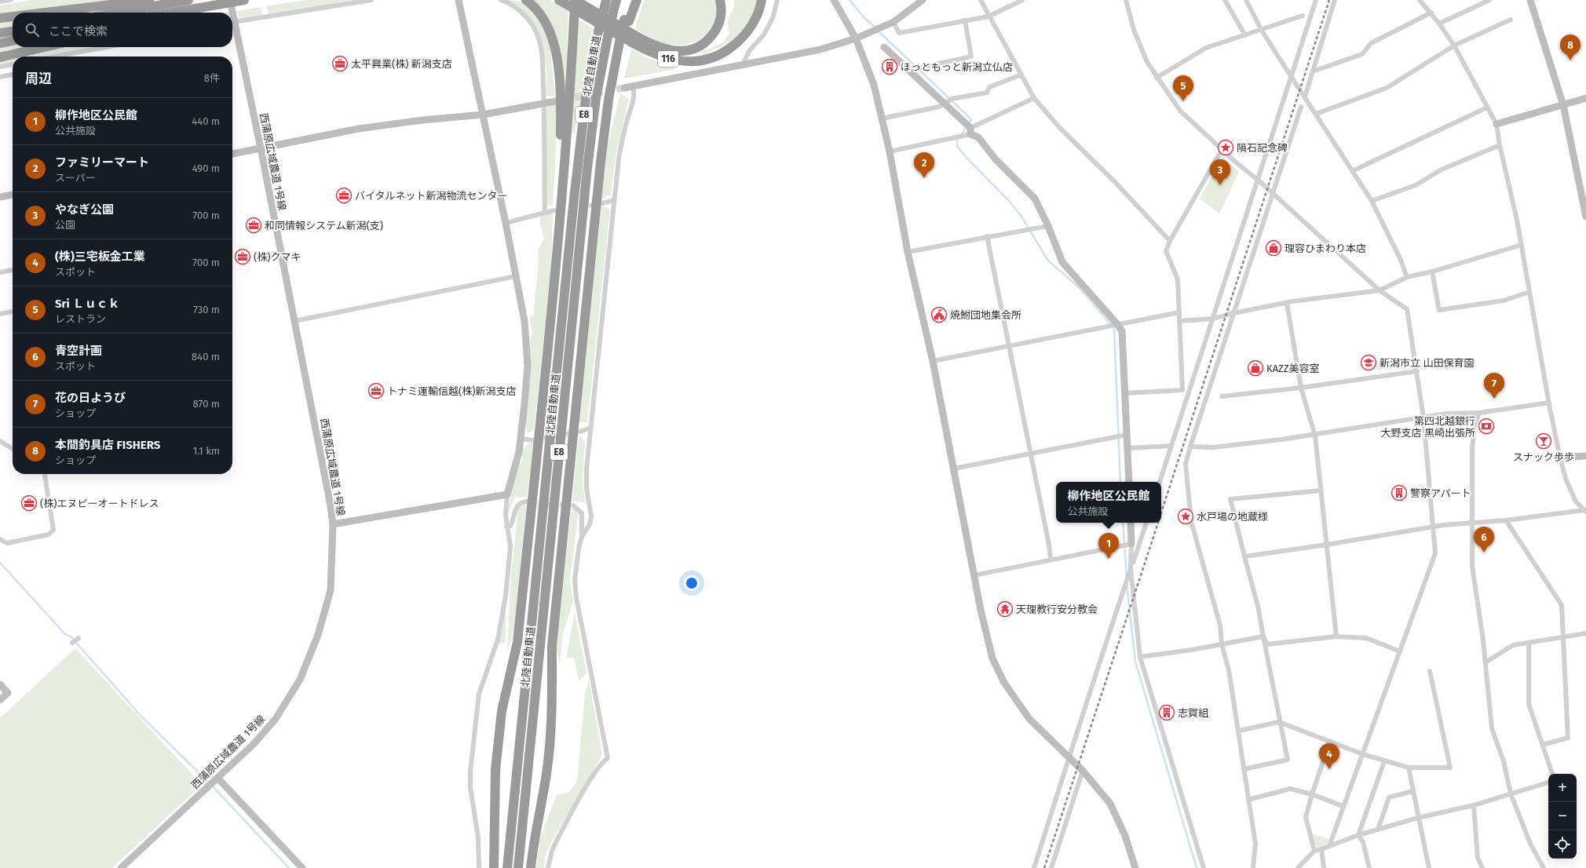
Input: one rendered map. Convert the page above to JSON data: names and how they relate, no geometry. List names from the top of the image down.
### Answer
{
  "streets": {
    "highway": ["116", "北陸自動車道", "E8"],
    "street": ["西蒲原広域農道 1号線"]
  },
  "places": {
    "office": [
      "太平興業(株) 新潟支店",
      "バイタルネット新潟物流センター",
      "和同情報システム新潟(支)",
      "(株)クマキ",
      "トナミ運輸信越(株)新潟支店",
      "(株)エヌピーオートドレス"
    ],
    "building": ["ほっともっと新潟立仏店", "警察アパート", "志賀組"],
    "place": ["隕石記念碑", "水戸場の地蔵様"],
    "shop": ["理容ひまわり本店", "KAZZ美容室"],
    "public building": ["焼鮒団地集会所"],
    "school or university": ["新潟市立 山田保育園"],
    "bank": ["第四北越銀行 大野支店 黒崎出張所"],
    "bar": ["スナック歩歩"],
    "temple": ["天理教行安分教会"]
  },
  "page": {
    "search": "ここで検索",
    "pins": [
      "8",
      "5",
      "2",
      "3",
      "7",
      "6",
      "1",
      "4"
    ],
    "heading": ["周辺", "8件"],
    "list": [
      {
        "mark": "1",
        "name": "柳作地区公民館",
        "note": "公共施設",
        "value": "440 m"
      },
      {
        "mark": "2",
        "name": "ファミリーマート",
        "note": "スーパー",
        "value": "490 m"
      },
      {
        "mark": "3",
        "name": "やなぎ公園",
        "note": "公園",
        "value": "700 m"
      },
      {
        "mark": "4",
        "name": "(株)三宅板金工業",
        "note": "スポット",
        "value": "700 m"
      },
      {
        "mark": "5",
        "name": "Sri Ｌｕｃｋ",
        "note": "レストラン",
        "value": "730 m"
      },
      {
        "mark": "6",
        "name": "青空計画",
        "note": "スポット",
        "value": "840 m"
      },
      {
        "mark": "7",
        "name": "花の日ようび",
        "note": "ショップ",
        "value": "870 m"
      },
      {
        "mark": "8",
        "name": "本間釣具店 FISHERS",
        "note": "ショップ",
        "value": "1.1 km"
      }
    ],
    "popup": ["柳作地区公民館", "公共施設"],
    "map_buttons": ["+", "−"]
  }
}
